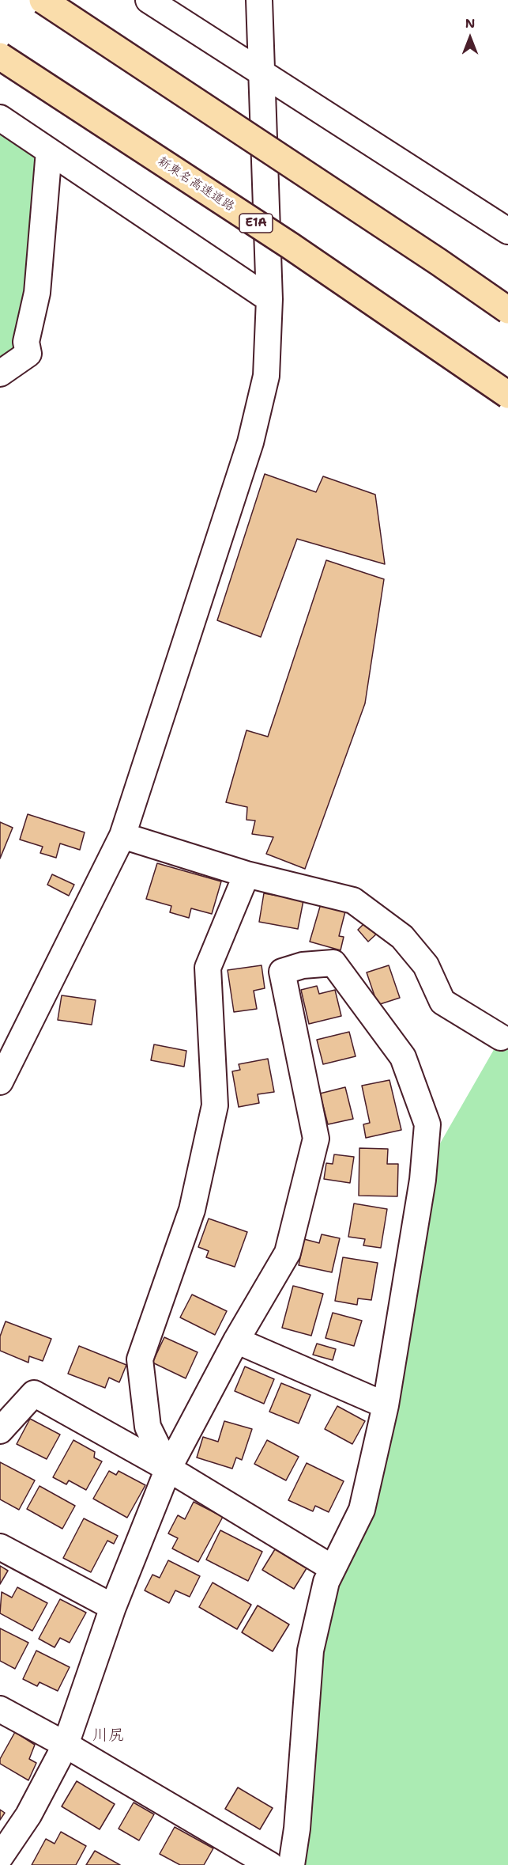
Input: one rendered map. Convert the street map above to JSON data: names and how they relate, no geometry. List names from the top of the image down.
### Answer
{
  "streets": {
    "highway": ["新東名高速道路", "E1A"]
  },
  "districts": ["川尻"],
  "north": "top"
}
